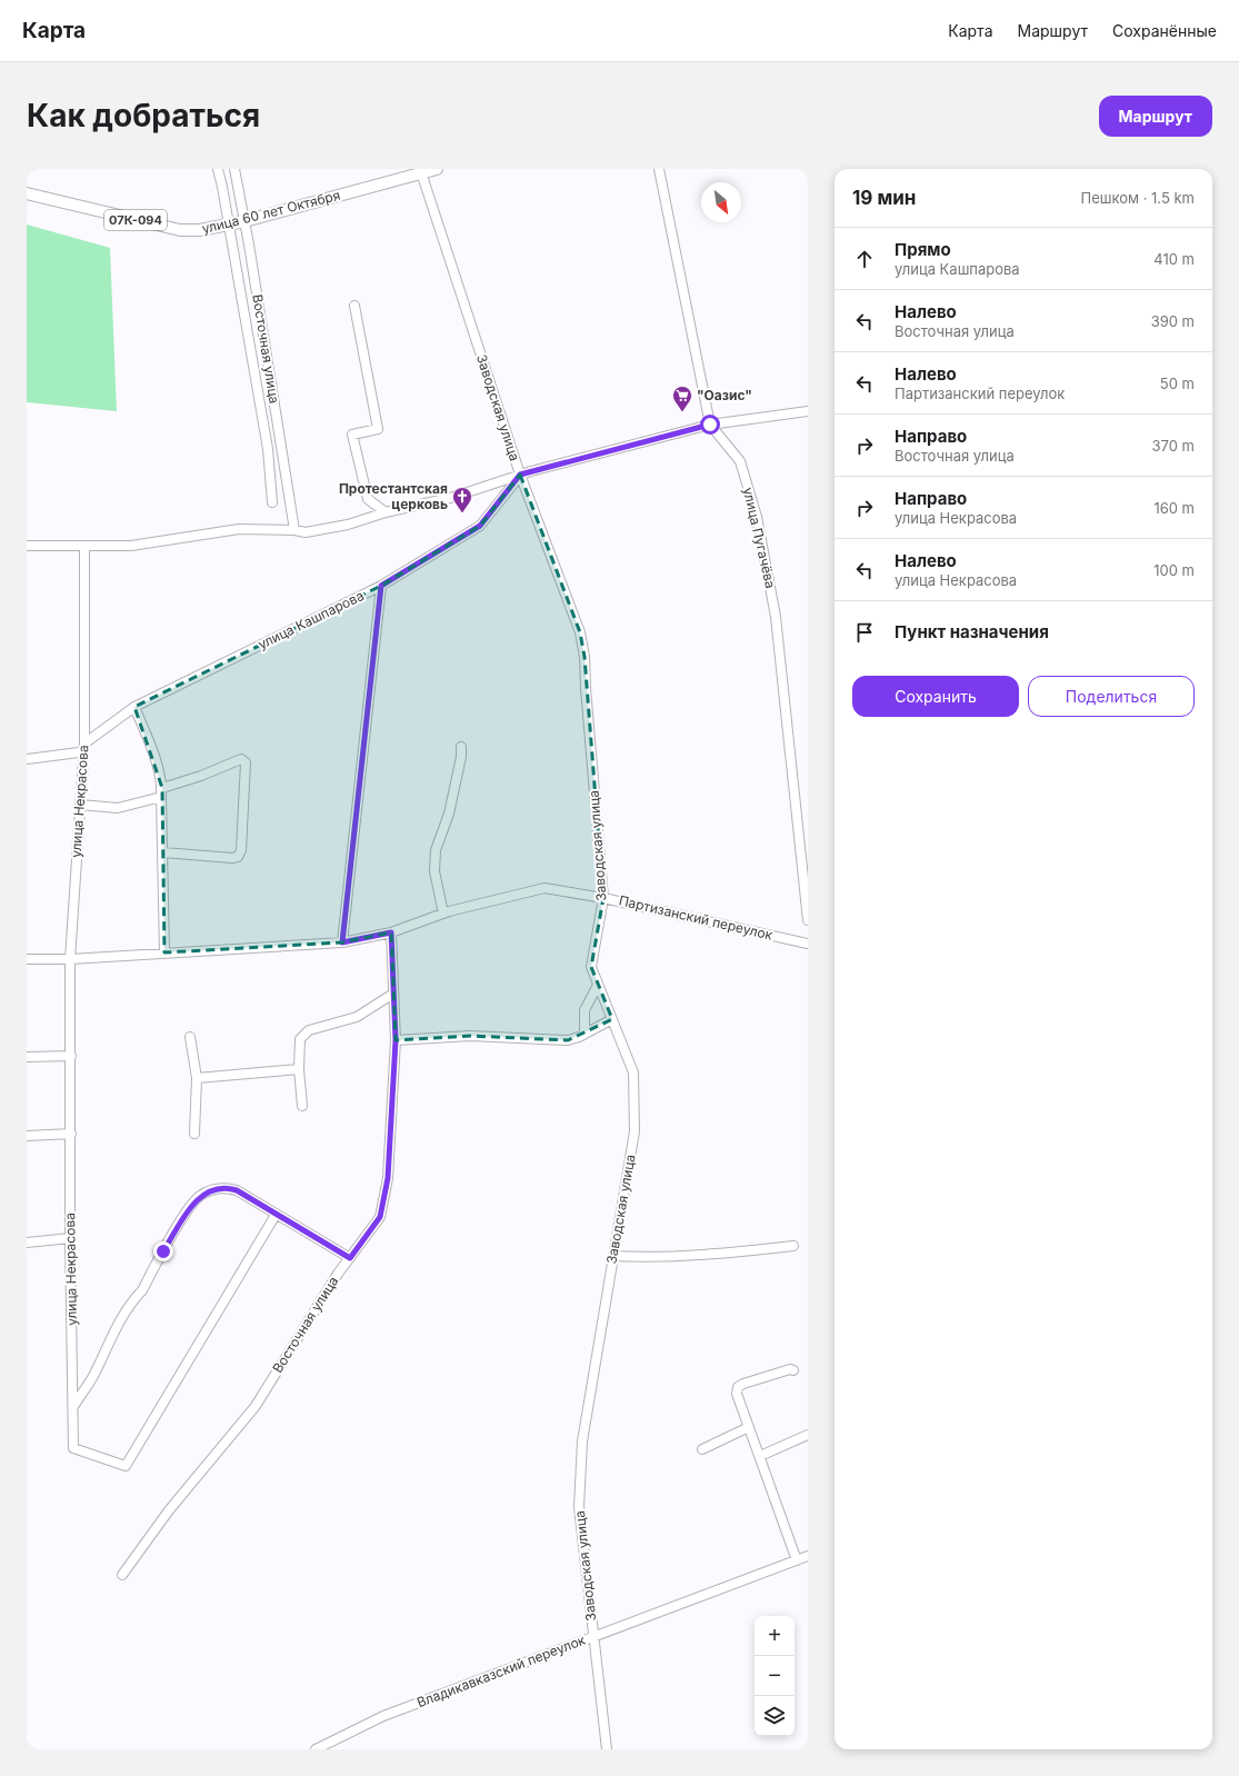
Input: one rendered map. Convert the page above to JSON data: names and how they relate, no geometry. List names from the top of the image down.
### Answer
{
  "streets": {
    "main road": ["улица 60 лет Октября", "07К-094"],
    "street": [
      "Восточная улица",
      "Заводская улица",
      "улица Пугачёва",
      "улица Кашпарова",
      "улица Некрасова",
      "Партизанский переулок",
      "Владикавказский переулок"
    ]
  },
  "crossings": [
    ["улица 60 лет Октября", "Восточная улица"],
    ["улица 60 лет Октября", "Заводская улица"],
    ["Восточная улица", "Партизанский переулок"],
    ["Заводская улица", "улица Кашпарова"],
    ["Заводская улица", "Партизанский переулок"],
    ["Заводская улица", "Владикавказский переулок"],
    ["улица Кашпарова", "улица Некрасова"],
    ["улица Некрасова", "Партизанский переулок"]
  ],
  "places": {
    "supermarket": ["\"Оазис\""],
    "church": ["Протестантская церковь"]
  },
  "north": "bottom right",
  "page": {
    "header": "Карта",
    "nav": ["Карта", "Маршрут", "Сохранённые"],
    "buttons": [
      "Маршрут",
      ["Сохранить", "Поделиться"]
    ],
    "title": "Как добраться",
    "heading": ["19 мин", "Пешком · 1.5 km"],
    "list": [
      ["Прямо", "улица Кашпарова", "410 m"],
      ["Налево", "Восточная улица", "390 m"],
      ["Налево", "Партизанский переулок", "50 m"],
      ["Направо", "Восточная улица", "370 m"],
      ["Направо", "улица Некрасова", "160 m"],
      ["Налево", "улица Некрасова", "100 m"],
      "Пункт назначения"
    ],
    "map_buttons": ["+", "−"]
  }
}
